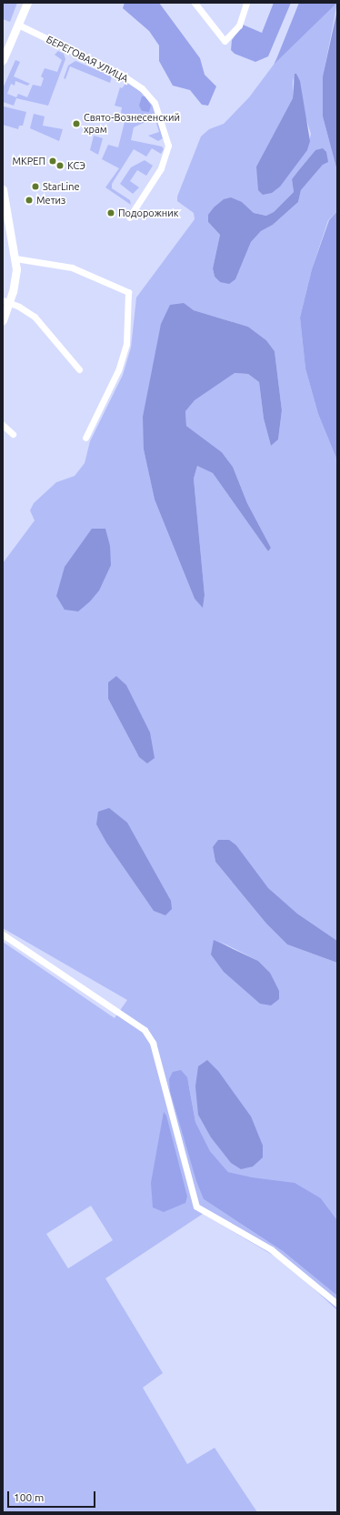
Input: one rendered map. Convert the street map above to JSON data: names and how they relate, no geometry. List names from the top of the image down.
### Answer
{
  "streets": {
    "street": ["БЕРЕГОВАЯ УЛИЦА"]
  },
  "places": [
    "Свято-Вознесенский храм",
    "МКРЕП",
    "КСЭ",
    "StarLine",
    "Метиз",
    "Подорожник"
  ],
  "scale_bar": "100 m"
}
